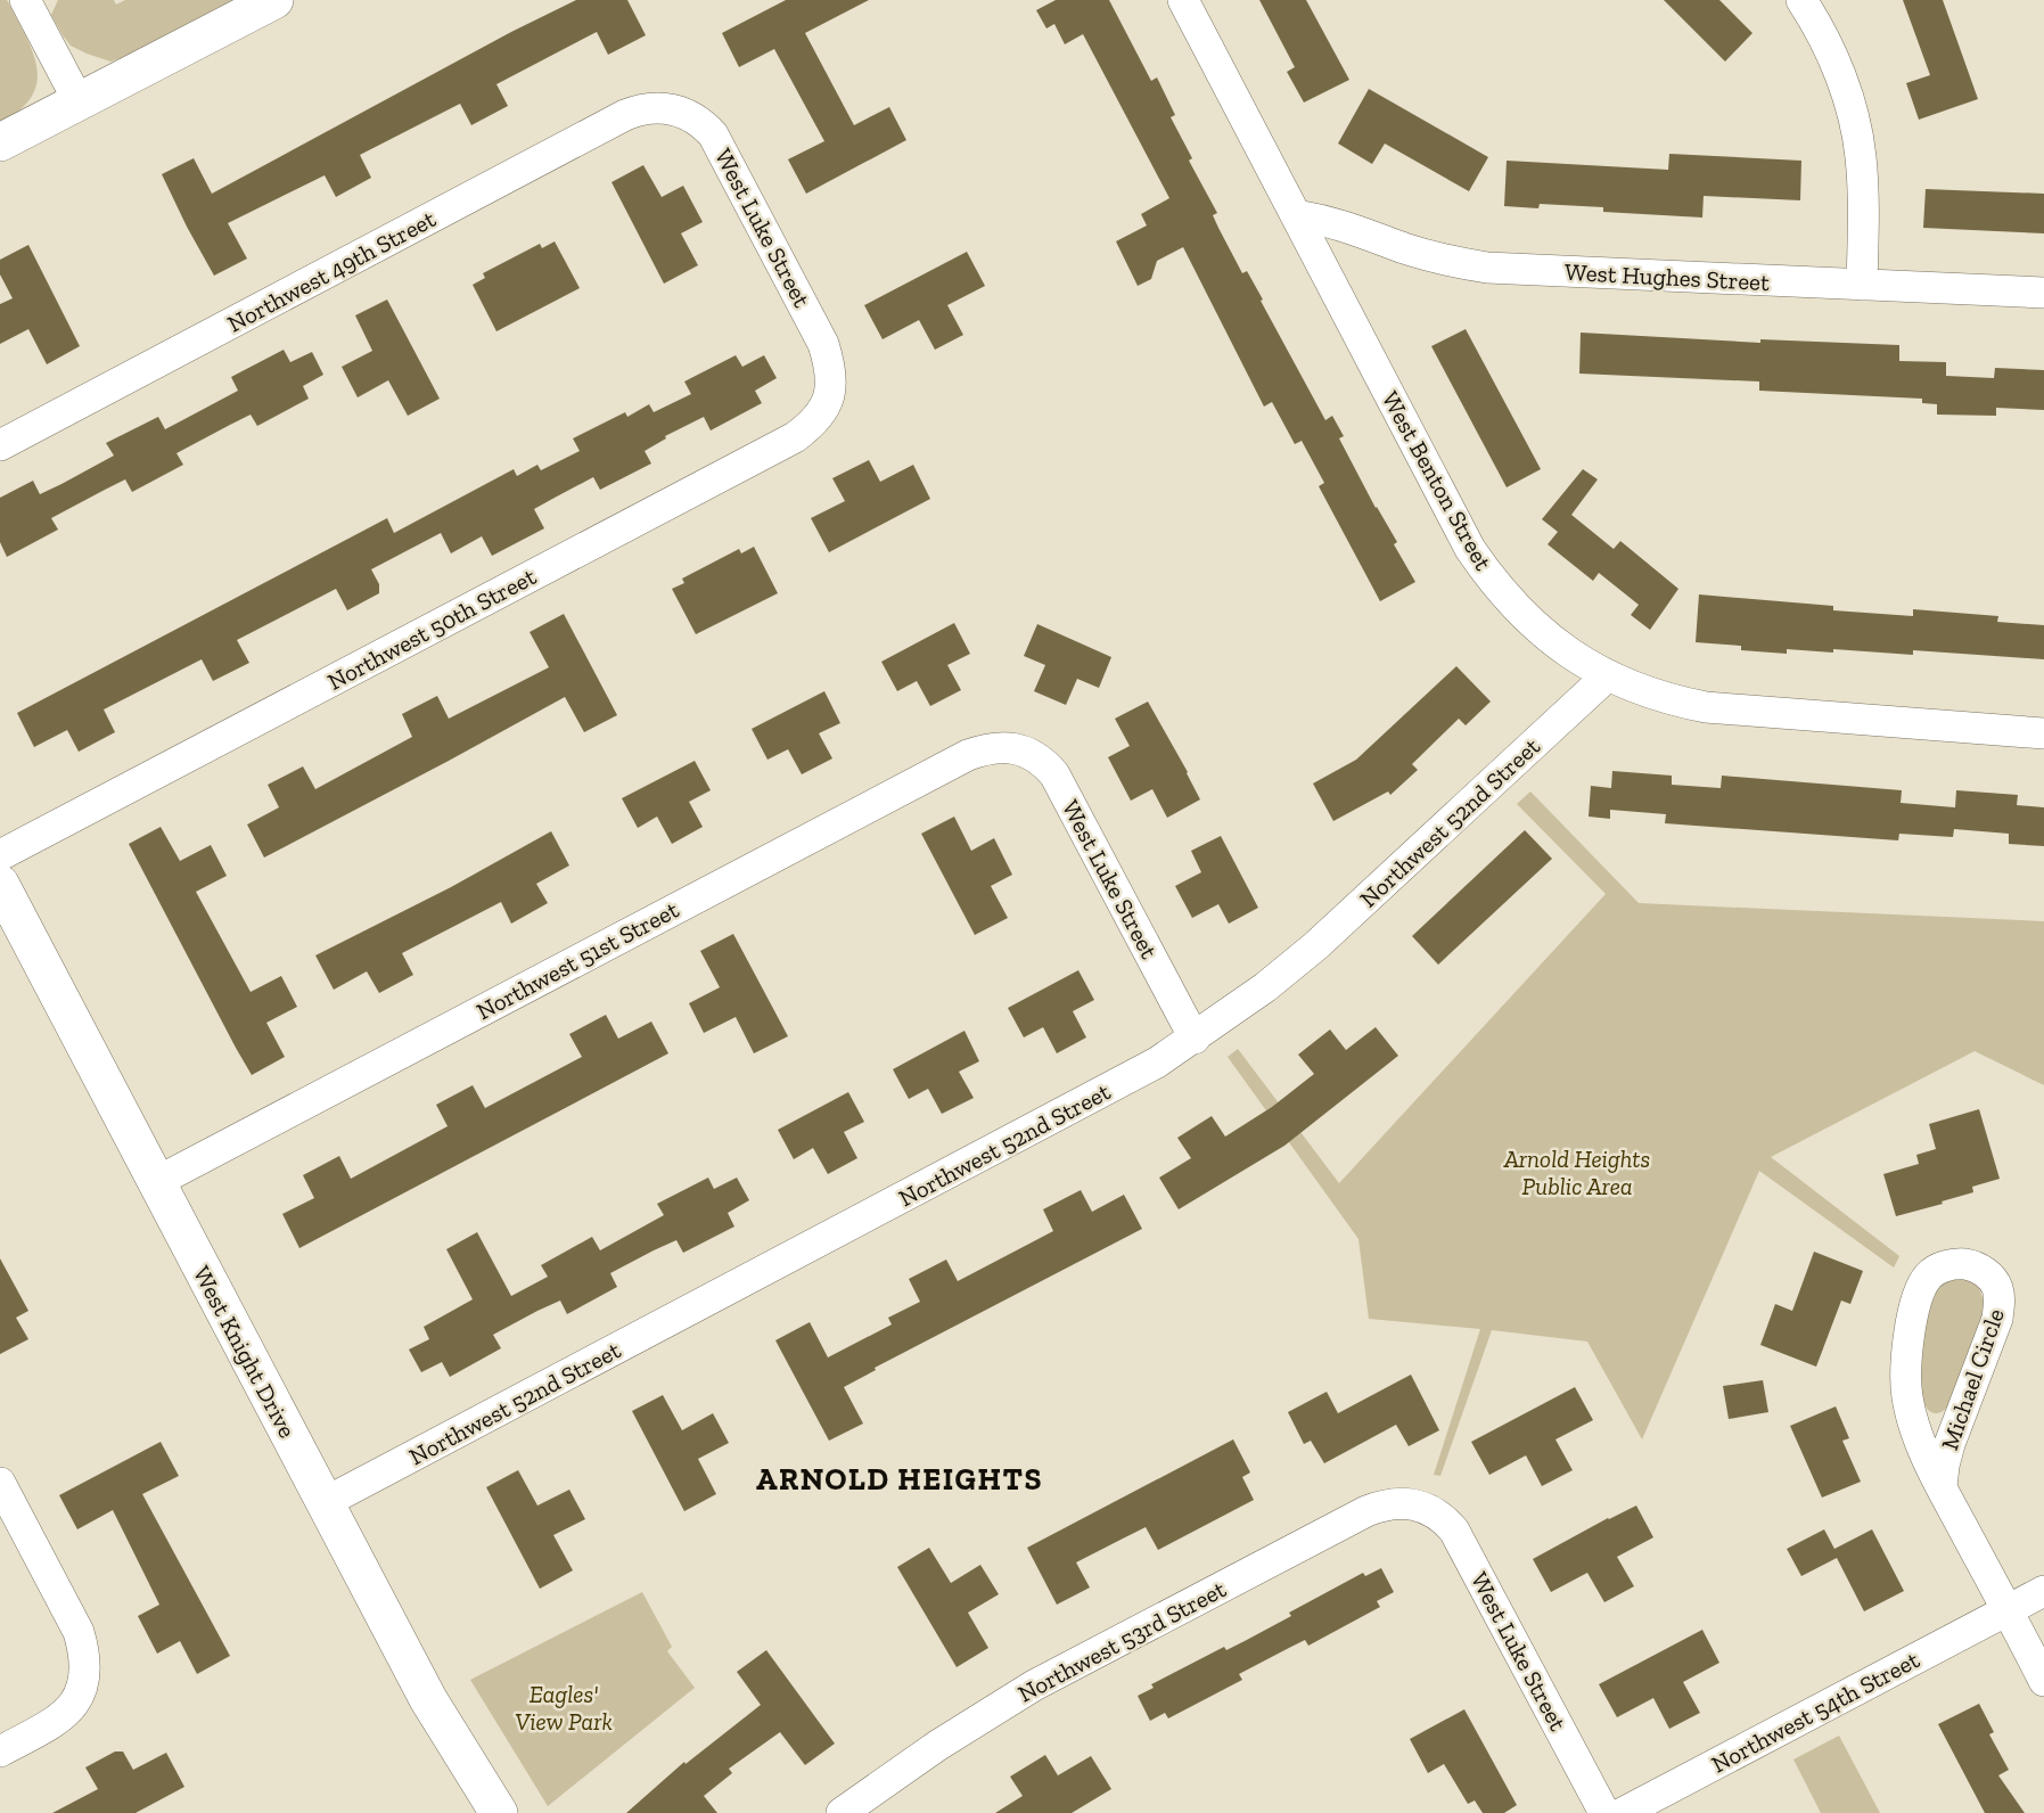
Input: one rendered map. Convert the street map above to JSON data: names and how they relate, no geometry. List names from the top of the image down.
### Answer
{
  "streets": {
    "street": [
      "West Luke Street",
      "Northwest 49th Street",
      "West Hughes Street",
      "West Benton Street",
      "Northwest 50th Street",
      "Northwest 52nd Street",
      "Northwest 51st Street",
      "West Knight Drive",
      "Michael Circle",
      "Northwest 53rd Street",
      "Northwest 54th Street"
    ]
  },
  "crossings": [
    ["West Luke Street", "Northwest 49th Street"],
    ["West Luke Street", "Northwest 50th Street"],
    ["West Luke Street", "Northwest 52nd Street"],
    ["West Luke Street", "Northwest 51st Street"],
    ["West Luke Street", "Northwest 53rd Street"],
    ["West Hughes Street", "West Benton Street"],
    ["West Benton Street", "Northwest 52nd Street"],
    ["Northwest 52nd Street", "West Knight Drive"],
    ["Northwest 51st Street", "West Knight Drive"],
    ["Michael Circle", "Northwest 54th Street"]
  ],
  "districts": ["ARNOLD HEIGHTS"],
  "parks": ["Arnold Heights Public Area", "Eagles' View Park"]
}
